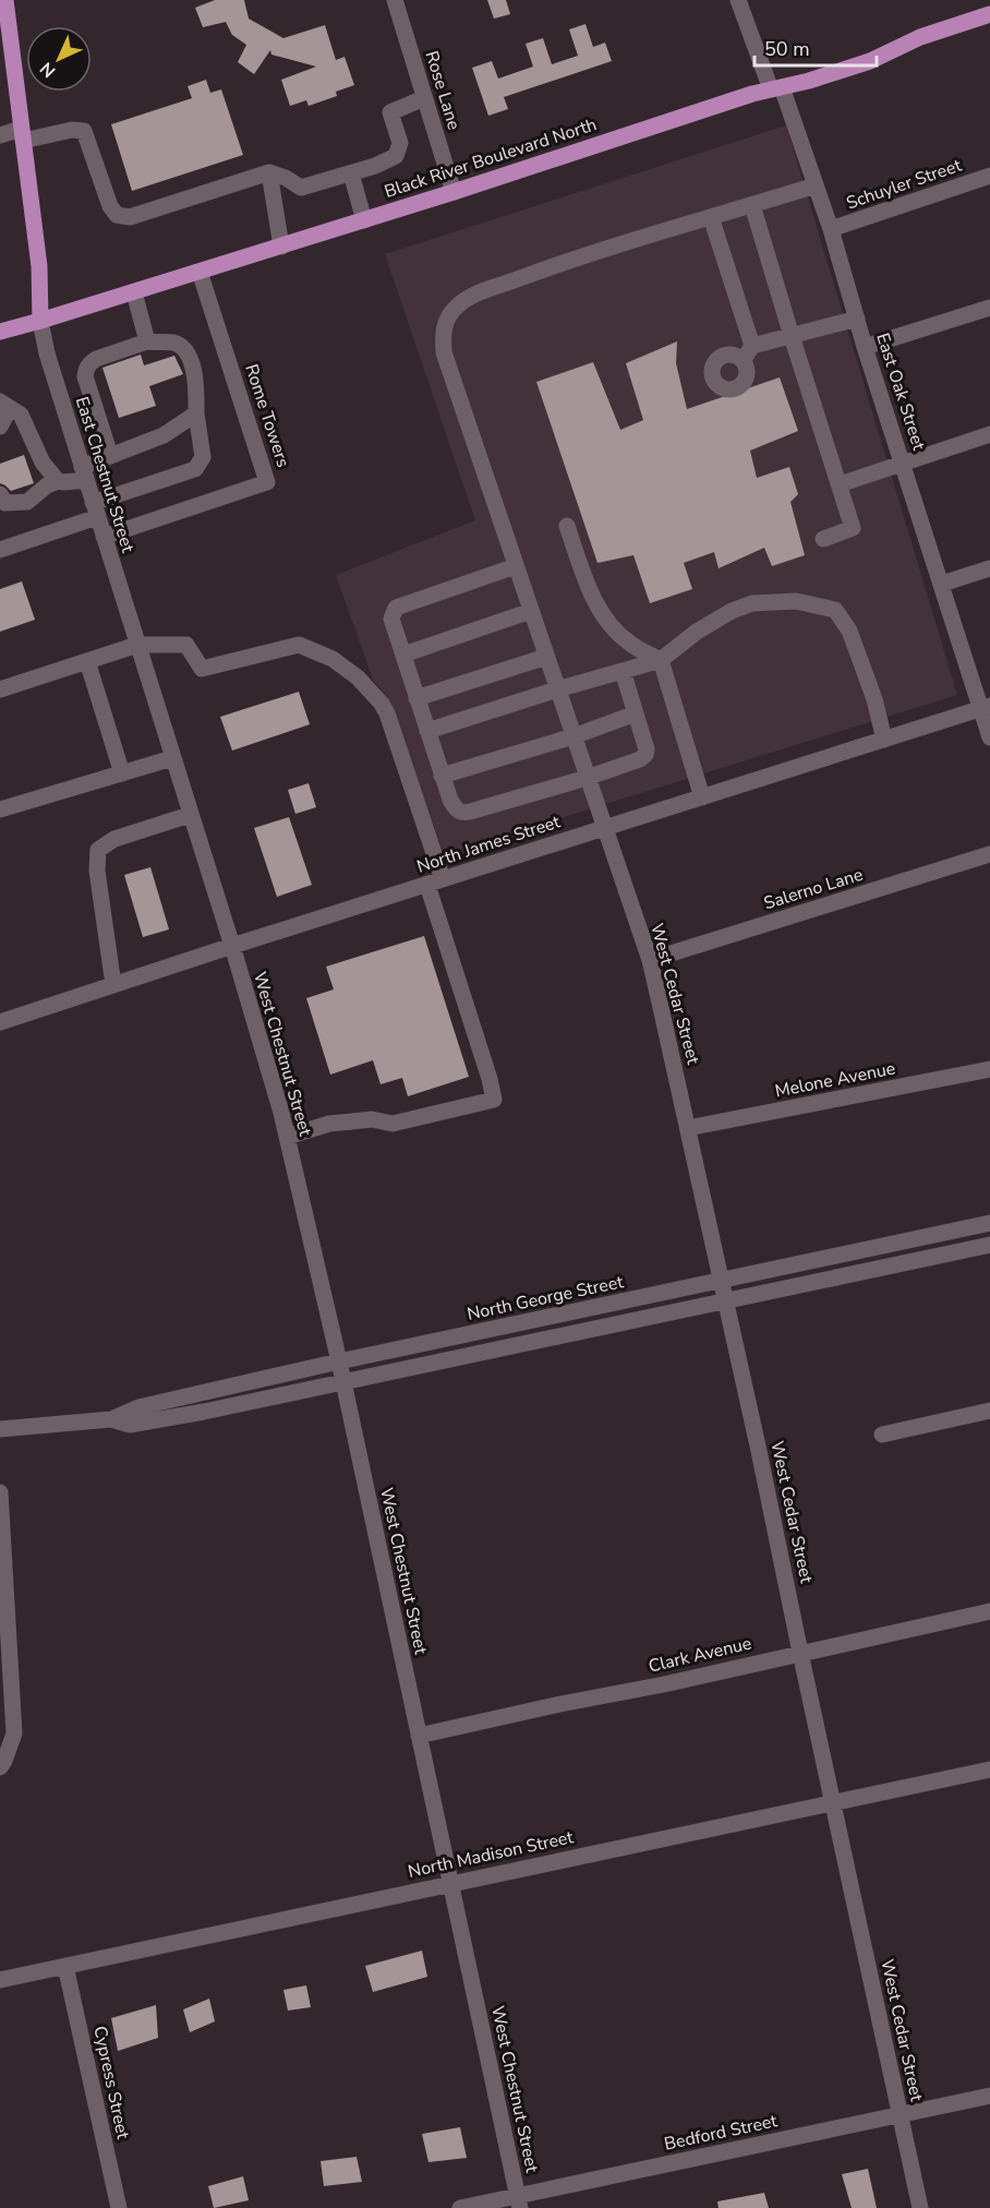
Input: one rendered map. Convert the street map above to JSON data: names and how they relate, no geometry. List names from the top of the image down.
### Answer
{
  "streets": {
    "main road": ["Black River Boulevard North", "East Chestnut Street"],
    "street": [
      "Rose Lane",
      "Schuyler Street",
      "East Oak Street",
      "Rome Towers",
      "North James Street",
      "Salerno Lane",
      "West Cedar Street",
      "West Chestnut Street",
      "Melone Avenue",
      "North George Street",
      "Clark Avenue",
      "North Madison Street",
      "Cypress Street",
      "Bedford Street"
    ]
  },
  "crossings": [
    ["Rose Lane", "Black River Boulevard North"],
    ["Black River Boulevard North", "East Oak Street"],
    ["Black River Boulevard North", "Rome Towers"],
    ["Black River Boulevard North", "East Chestnut Street"],
    ["Schuyler Street", "East Oak Street"],
    ["East Oak Street", "North James Street"],
    ["East Oak Street", "West Cedar Street"],
    ["Rome Towers", "East Chestnut Street"],
    ["East Chestnut Street", "North James Street"],
    ["East Chestnut Street", "West Chestnut Street"],
    ["North James Street", "West Cedar Street"],
    ["North James Street", "West Chestnut Street"],
    ["Salerno Lane", "West Cedar Street"],
    ["West Cedar Street", "Melone Avenue"],
    ["West Cedar Street", "North George Street"],
    ["West Cedar Street", "Clark Avenue"],
    ["West Cedar Street", "North Madison Street"],
    ["West Cedar Street", "Bedford Street"],
    ["West Chestnut Street", "North George Street"],
    ["West Chestnut Street", "Clark Avenue"],
    ["West Chestnut Street", "North Madison Street"],
    ["West Chestnut Street", "Bedford Street"],
    ["North Madison Street", "Cypress Street"]
  ],
  "scale_bar": "50 m",
  "north": "bottom left"
}
